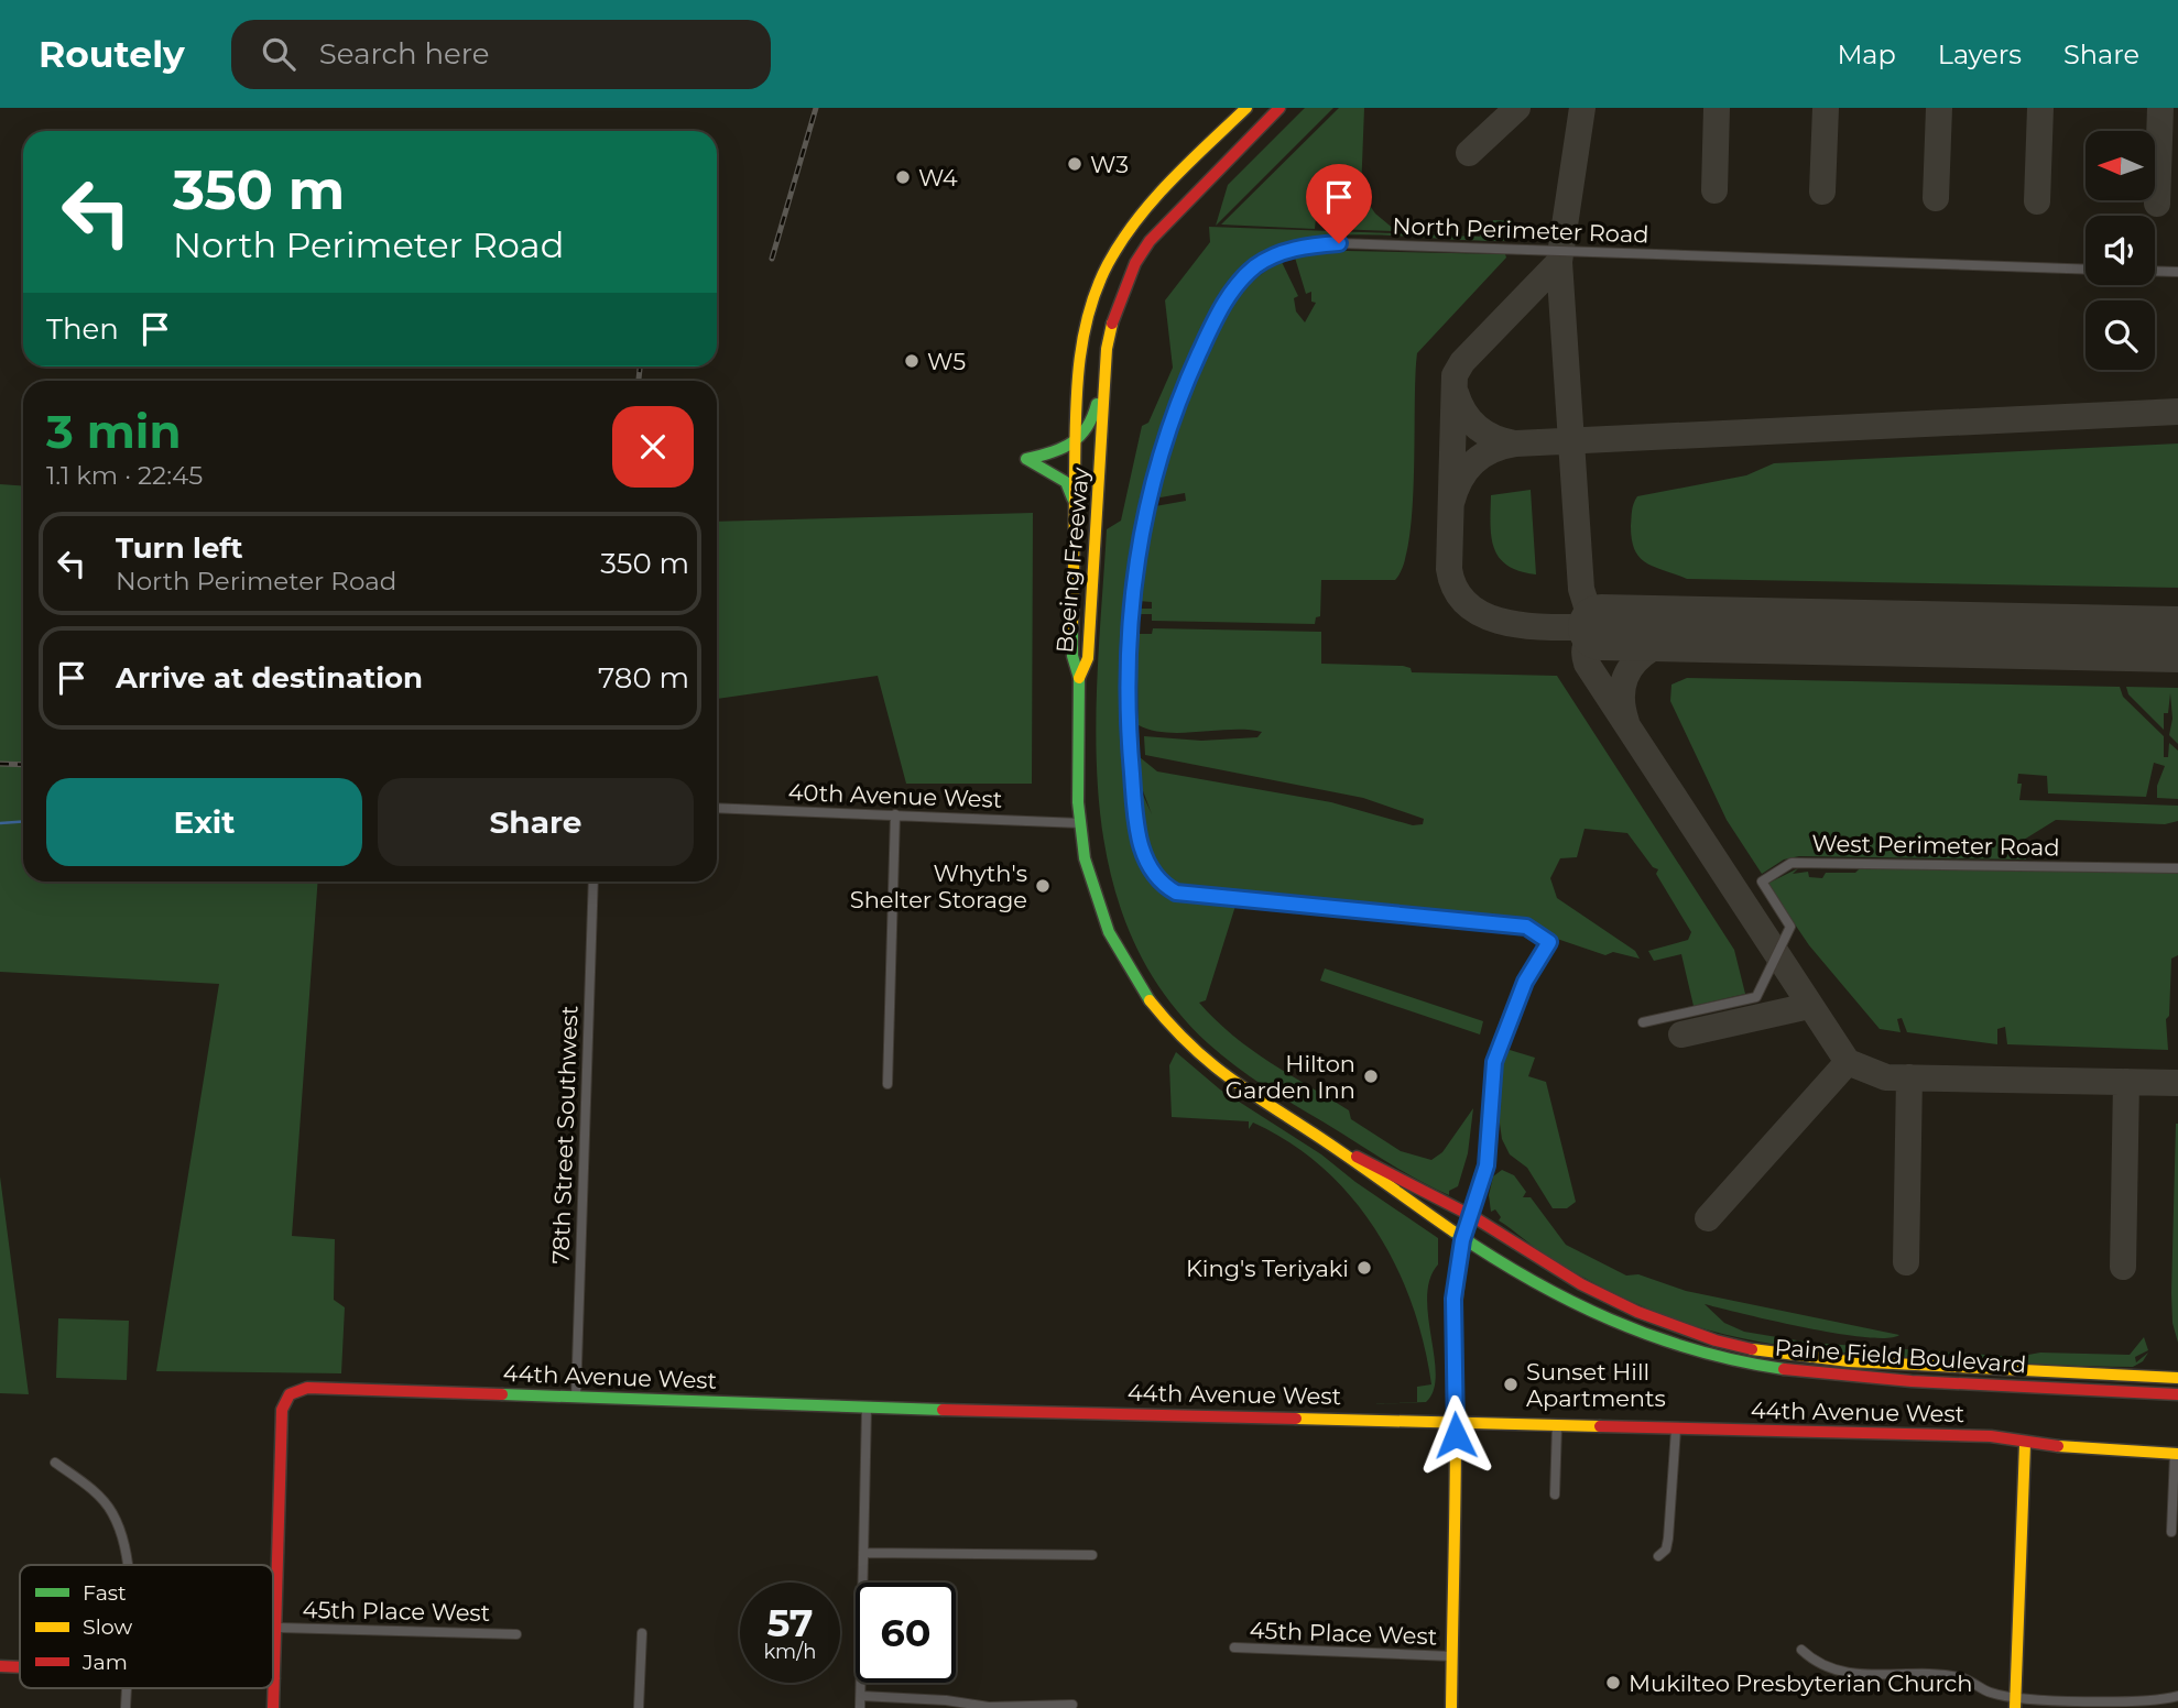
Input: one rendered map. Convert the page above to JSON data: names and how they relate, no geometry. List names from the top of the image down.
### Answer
{
  "streets": {
    "main road": ["Boeing Freeway", "Paine Field Boulevard", "44th Avenue West"],
    "street": [
      "North Perimeter Road",
      "40th Avenue West",
      "West Perimeter Road",
      "78th Street Southwest",
      "45th Place West"
    ]
  },
  "crossings": [
    ["North Perimeter Road", "Paine Field Boulevard"],
    ["78th Street Southwest", "44th Avenue West"],
    ["44th Avenue West", "45th Place West"]
  ],
  "places": [
    "W3",
    "W4",
    "W5",
    "Whyth's Shelter Storage",
    "Hilton Garden Inn",
    "King's Teriyaki",
    "Sunset Hill Apartments",
    "Mukilteo Presbyterian Church"
  ],
  "legend": ["Fast", "Slow", "Jam"],
  "north": "left",
  "page": {
    "header": "Routely",
    "search": "Search here",
    "nav": ["Map", "Layers", "Share"],
    "turn": ["350 m", "North Perimeter Road"],
    "then": "Then",
    "heading": ["3 min", "1.1 km · 22:45"],
    "list": [
      {
        "name": "Turn left",
        "note": "North Perimeter Road",
        "value": "350 m"
      },
      {
        "name": "Arrive at destination",
        "value": "780 m"
      }
    ],
    "buttons": ["Exit", "Share"],
    "speed": "57 km/h",
    "limit": "60"
  }
}
